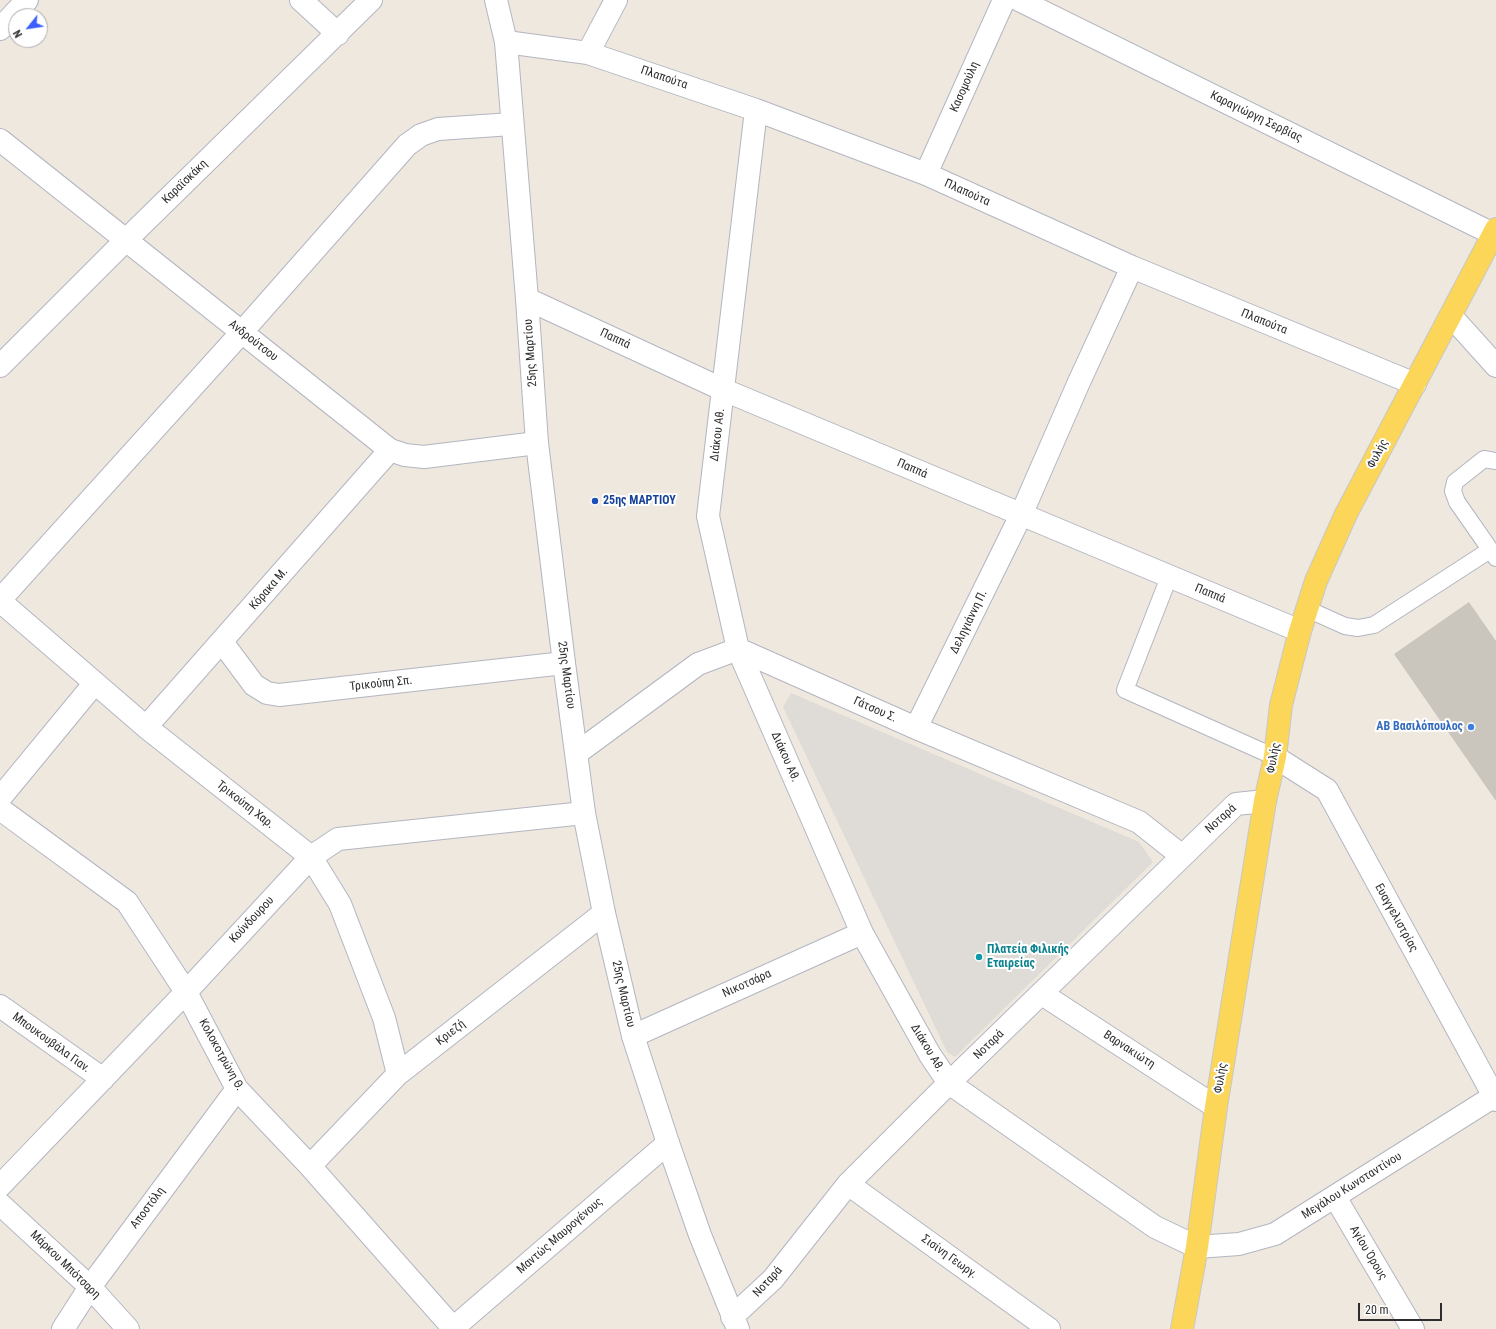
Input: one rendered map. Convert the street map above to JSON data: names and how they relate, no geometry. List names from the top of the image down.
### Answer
{
  "streets": {
    "main road": ["Φυλής"],
    "street": [
      "Πλαπούτα",
      "Κασομούλη",
      "Καραγιώργη Σερβίας",
      "Καραϊσκάκη",
      "Παππά",
      "Ανδρούτσου",
      "25ης Μαρτίου",
      "Διάκου Αθ.",
      "Κόρακα Μ.",
      "Δεληγιάννη Π.",
      "Τρικούπη Σπ.",
      "Γάτσου Σ.",
      "Τρικούπη Χαρ.",
      "Νοταρά",
      "Ευαγγελιστρίας",
      "Κούνδουρου",
      "Νικοτσάρα",
      "Κριεζή",
      "Μπουκουβάλα Γιαν.",
      "Βαρνακιώτη",
      "Κολοκοτρώνη Θ.",
      "Μεγάλου Κωνσταντίνου",
      "Αποστόλη",
      "Μαντώς Μαυρογένους",
      "Αγίου Όρους",
      "Σισίνη Γεωργ.",
      "Μάρκου Μπότσαρη"
    ]
  },
  "crossings": [
    ["Πλαπούτα", "Κασομούλη"],
    ["Πλαπούτα", "25ης Μαρτίου"],
    ["Πλαπούτα", "Διάκου Αθ."],
    ["Πλαπούτα", "Φυλής"],
    ["Πλαπούτα", "Δεληγιάννη Π."],
    ["Καραγιώργη Σερβίας", "Φυλής"],
    ["Καραϊσκάκη", "Ανδρούτσου"],
    ["Παππά", "25ης Μαρτίου"],
    ["Παππά", "Διάκου Αθ."],
    ["Παππά", "Φυλής"],
    ["Παππά", "Δεληγιάννη Π."],
    ["Ανδρούτσου", "25ης Μαρτίου"],
    ["Ανδρούτσου", "Κόρακα Μ."],
    ["25ης Μαρτίου", "Τρικούπη Σπ."],
    ["25ης Μαρτίου", "Νοταρά"],
    ["25ης Μαρτίου", "Κούνδουρου"],
    ["25ης Μαρτίου", "Νικοτσάρα"],
    ["25ης Μαρτίου", "Κριεζή"],
    ["25ης Μαρτίου", "Μαντώς Μαυρογένους"],
    ["Διάκου Αθ.", "Φυλής"],
    ["Διάκου Αθ.", "Γάτσου Σ."],
    ["Διάκου Αθ.", "Νοταρά"],
    ["Διάκου Αθ.", "Νικοτσάρα"],
    ["Διάκου Αθ.", "Μεγάλου Κωνσταντίνου"],
    ["Φυλής", "Νοταρά"],
    ["Φυλής", "Ευαγγελιστρίας"],
    ["Φυλής", "Βαρνακιώτη"],
    ["Φυλής", "Μεγάλου Κωνσταντίνου"],
    ["Κόρακα Μ.", "Τρικούπη Σπ."],
    ["Κόρακα Μ.", "Τρικούπη Χαρ."],
    ["Δεληγιάννη Π.", "Γάτσου Σ."],
    ["Γάτσου Σ.", "Νοταρά"],
    ["Τρικούπη Χαρ.", "Κούνδουρου"],
    ["Τρικούπη Χαρ.", "Κριεζή"],
    ["Νοταρά", "Βαρνακιώτη"],
    ["Νοταρά", "Σισίνη Γεωργ."],
    ["Ευαγγελιστρίας", "Μεγάλου Κωνσταντίνου"],
    ["Κούνδουρου", "Μπουκουβάλα Γιαν."],
    ["Κούνδουρου", "Κολοκοτρώνη Θ."],
    ["Κριεζή", "Κολοκοτρώνη Θ."],
    ["Κολοκοτρώνη Θ.", "Αποστόλη"],
    ["Κολοκοτρώνη Θ.", "Μαντώς Μαυρογένους"],
    ["Μεγάλου Κωνσταντίνου", "Αγίου Όρους"],
    ["Αποστόλη", "Μάρκου Μπότσαρη"]
  ],
  "places": ["25ης ΜΑΡΤΙΟΥ", "ΑΒ Βασιλόπουλος", "Πλατεία Φιλικής Εταιρείας"],
  "scale_bar": "20 m",
  "north": "bottom left"
}
